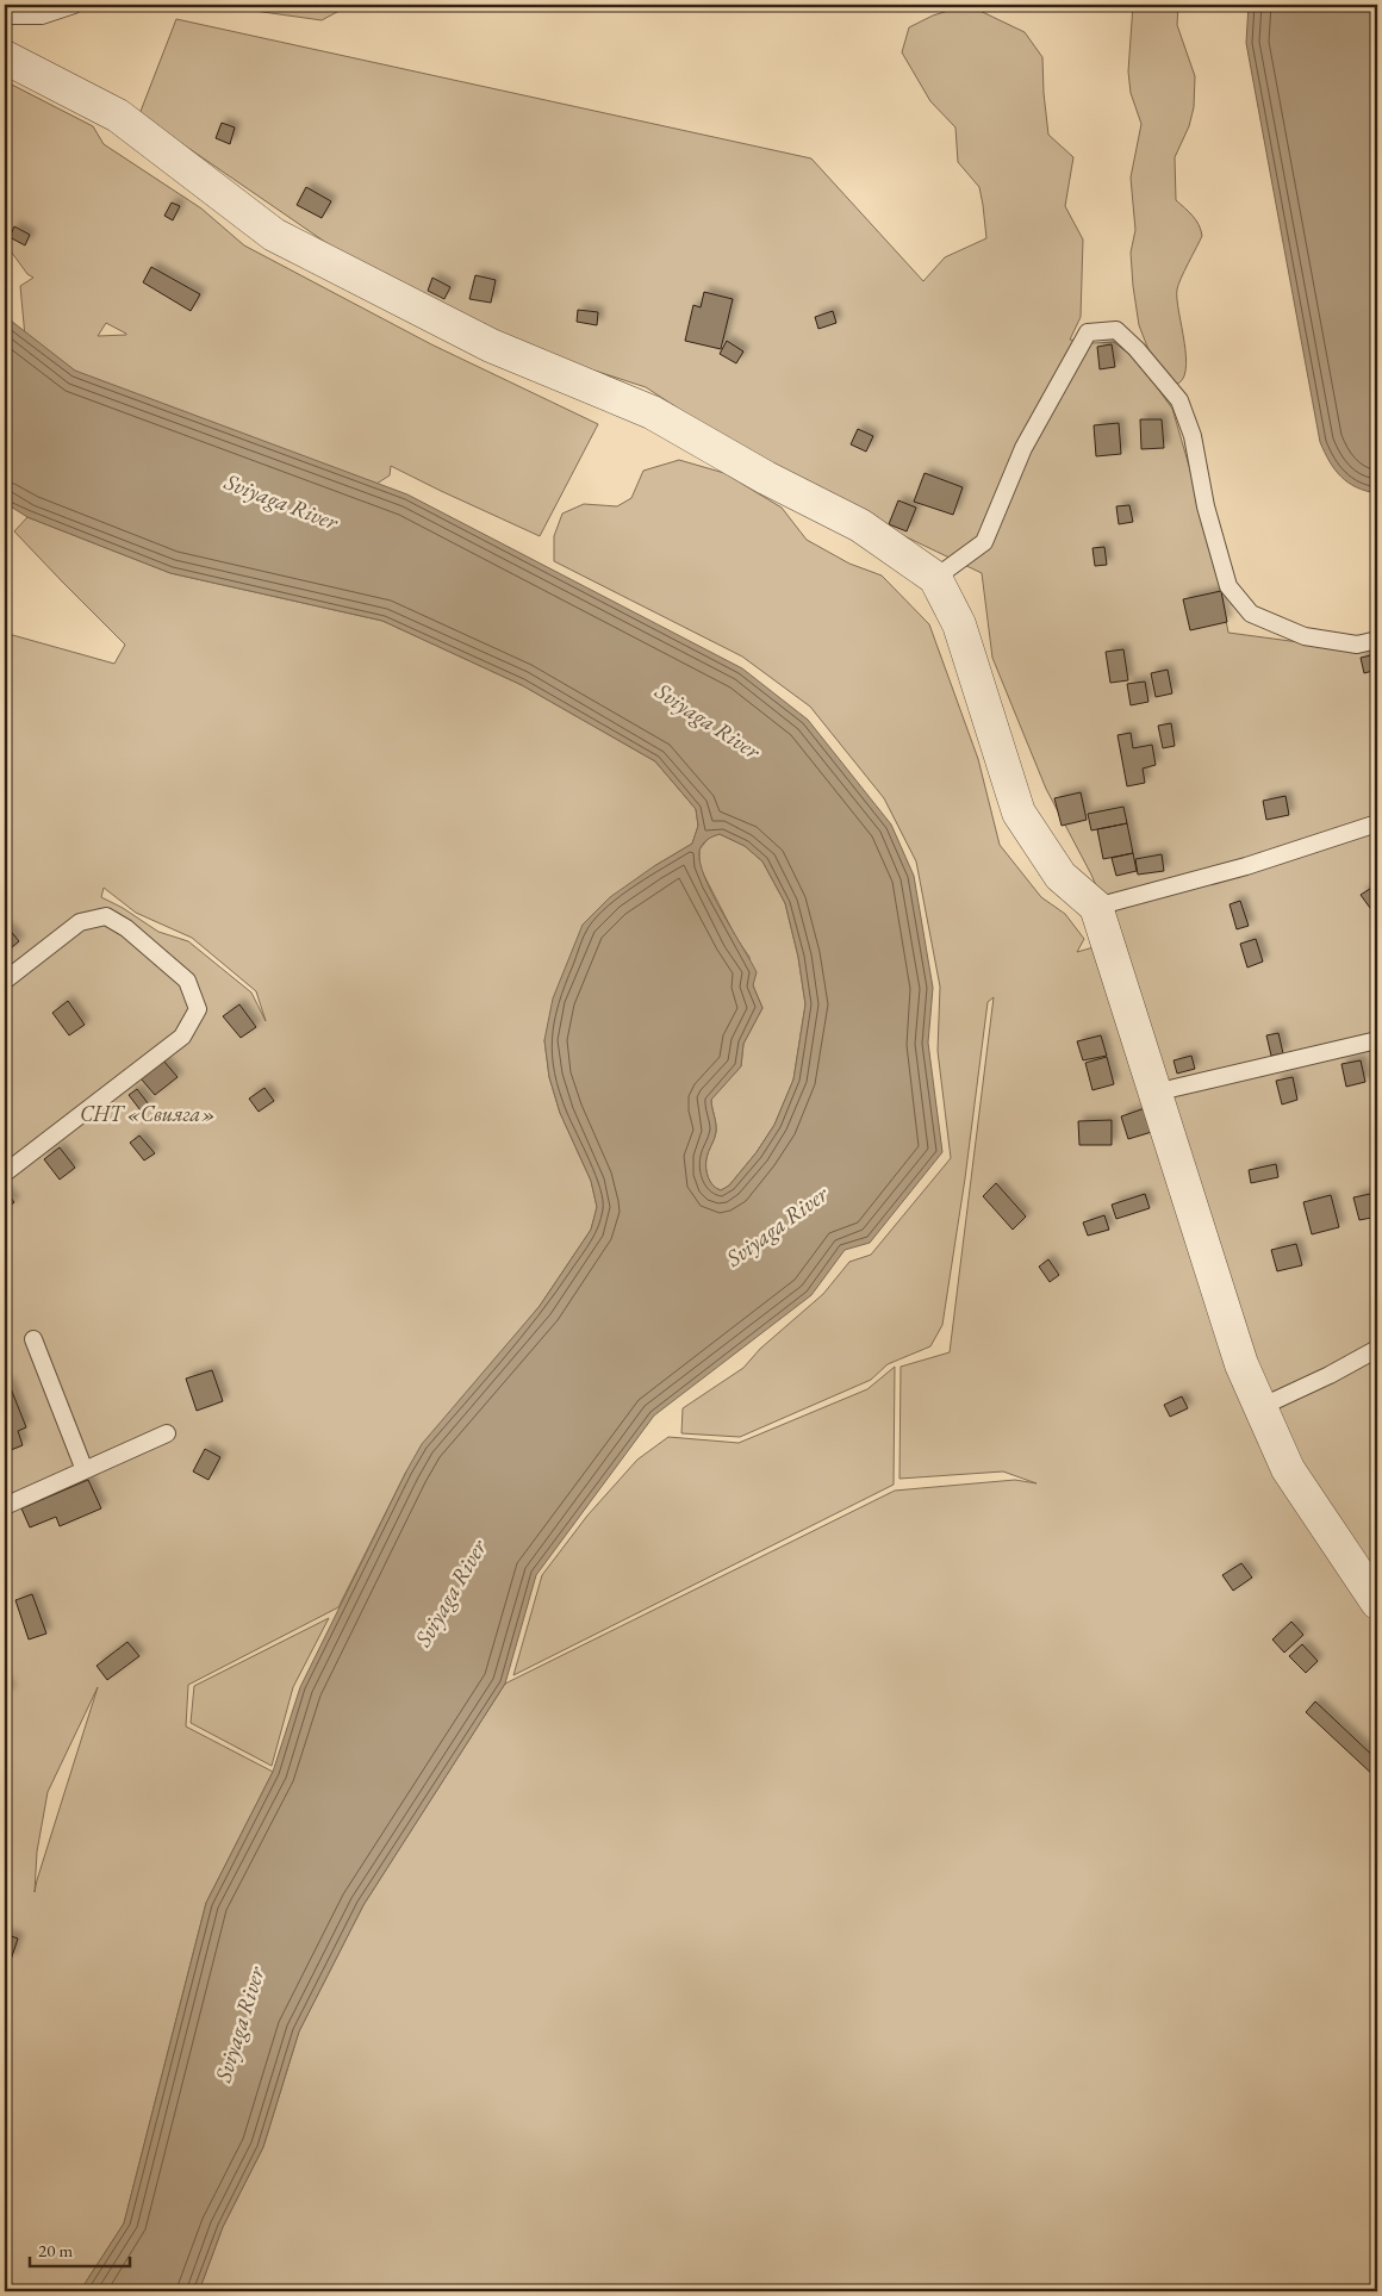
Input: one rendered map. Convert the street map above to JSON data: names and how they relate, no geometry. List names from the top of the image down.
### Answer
{
  "water": ["Sviyaga River"],
  "parks": ["СНТ «Свияга»"],
  "scale_bar": "20 m"
}
